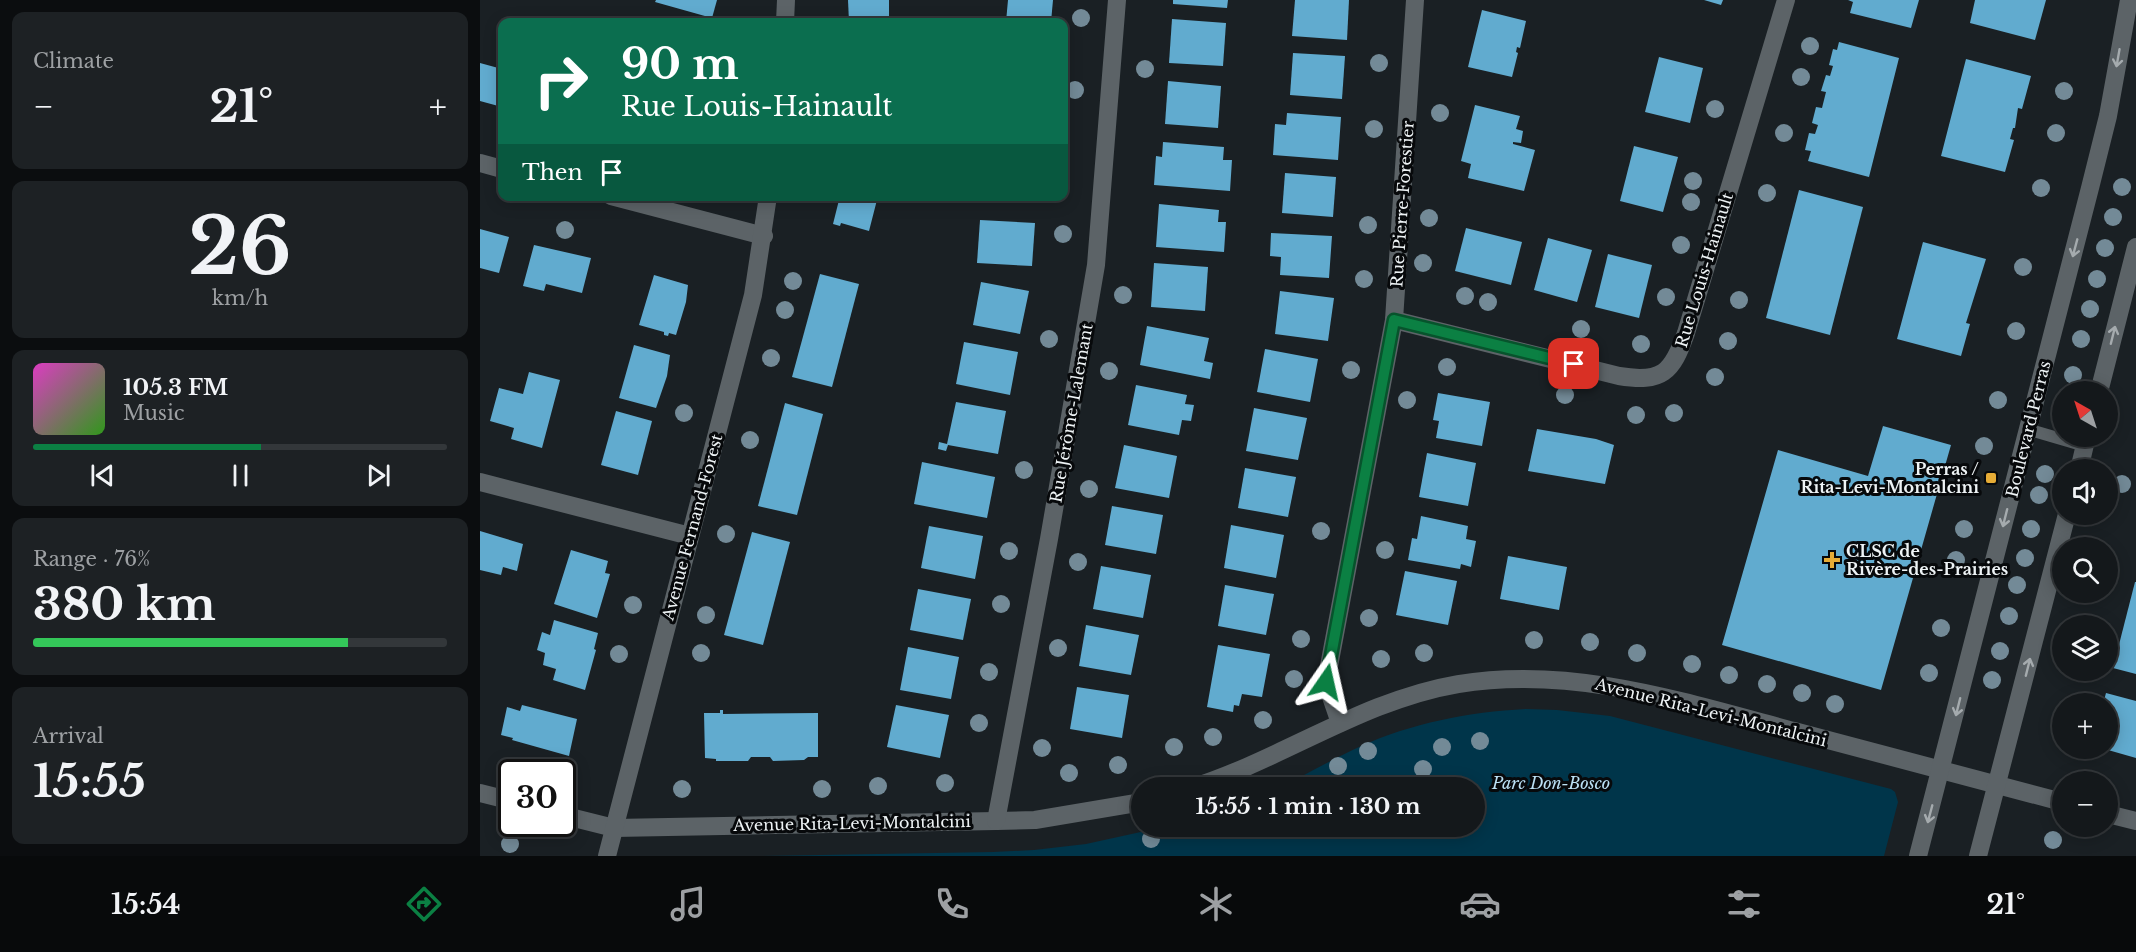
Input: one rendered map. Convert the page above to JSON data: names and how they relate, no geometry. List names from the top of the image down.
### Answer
{
  "streets": {
    "street": [
      "Rue Pierre-Forestier",
      "Rue Louis-Hainault",
      "Rue Jérôme-Lalemant",
      "Boulevard Perras",
      "Avenue Fernand-Forest",
      "Avenue Rita-Levi-Montalcini"
    ]
  },
  "crossings": [
    ["Rue Pierre-Forestier", "Rue Louis-Hainault"],
    ["Rue Pierre-Forestier", "Avenue Rita-Levi-Montalcini"],
    ["Rue Jérôme-Lalemant", "Avenue Rita-Levi-Montalcini"],
    ["Boulevard Perras", "Avenue Rita-Levi-Montalcini"],
    ["Avenue Fernand-Forest", "Avenue Rita-Levi-Montalcini"]
  ],
  "parks": ["Parc Don-Bosco"],
  "places": {
    "transit": ["Perras / Rita-Levi-Montalcini"],
    "health": ["CLSC de Rivère-des-Prairies"]
  },
  "north": "top left",
  "page": {
    "tile": [
      "Climate",
      ["26", "km/h"],
      ["Range · 76%", "380 km"],
      ["Arrival", "15:55"]
    ],
    "turn": ["90 m", "Rue Louis-Hainault"],
    "heat": ["−", "21°", "+"],
    "then": "Then",
    "song": ["105.3 FM", "Music"],
    "map_buttons": ["+", "−"],
    "limit": "30",
    "trip": "15:55 · 1 min · 130 m",
    "tabs": ["15:54", "21°"]
  }
}
